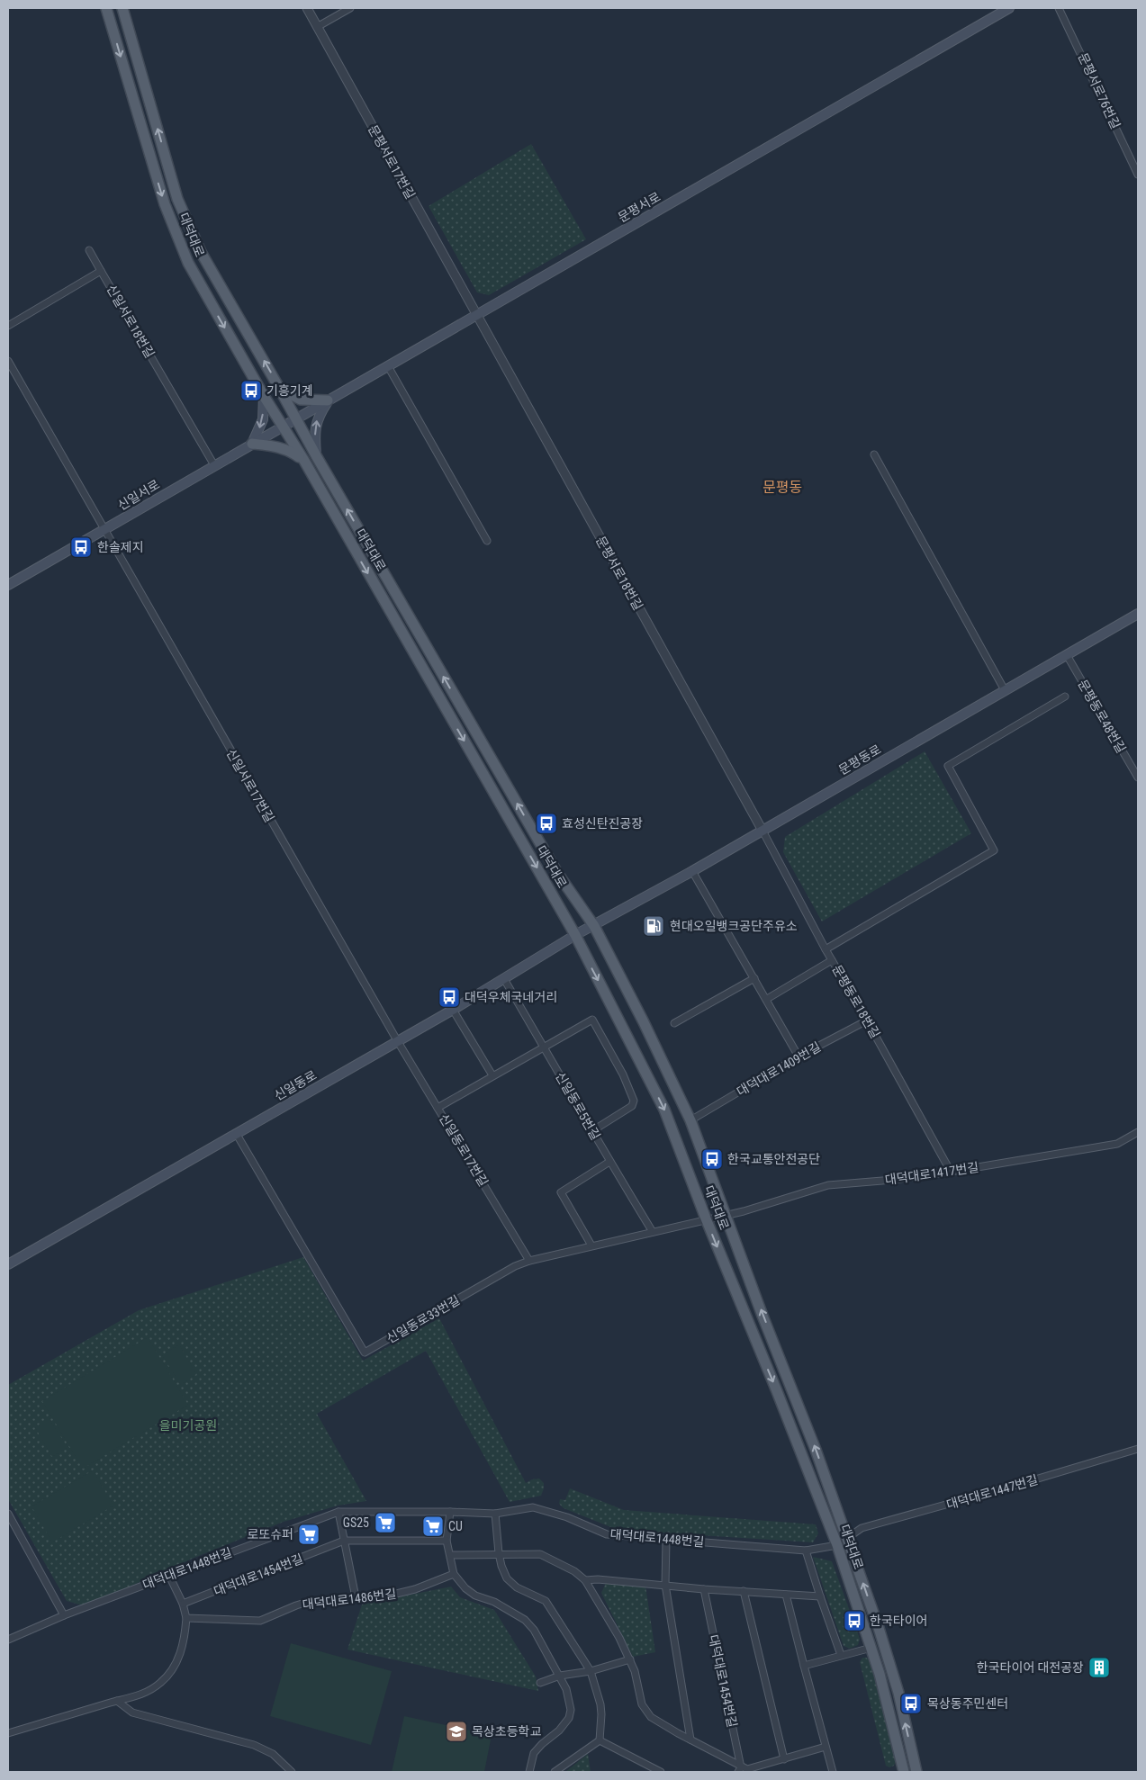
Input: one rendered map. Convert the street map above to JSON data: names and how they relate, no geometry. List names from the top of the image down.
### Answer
{
  "streets": {
    "main road": [
      "문평서로",
      "대덕대로",
      "신일서로",
      "문평동로",
      "신일동로"
    ],
    "street": [
      "문평서로76번길",
      "문평서로17번길",
      "신일서로18번길",
      "문평서로18번길",
      "문평동로48번길",
      "신일서로17번길",
      "문평동로18번길",
      "대덕대로1409번길",
      "신일동로5번길",
      "신일동로17번길",
      "대덕대로1417번길",
      "신일동로33번길",
      "대덕대로1447번길",
      "대덕대로1448번길",
      "대덕대로1454번길",
      "대덕대로1486번길"
    ]
  },
  "crossings": [
    ["문평서로17번길", "문평서로"],
    ["문평서로17번길", "문평서로18번길"],
    ["문평서로", "대덕대로"],
    ["문평서로", "신일서로"],
    ["문평서로", "문평서로18번길"],
    ["대덕대로", "신일서로"],
    ["대덕대로", "문평동로"],
    ["대덕대로", "대덕대로1409번길"],
    ["대덕대로", "신일동로"],
    ["대덕대로", "대덕대로1417번길"],
    ["대덕대로", "신일동로33번길"],
    ["대덕대로", "대덕대로1447번길"],
    ["대덕대로", "대덕대로1448번길"],
    ["신일서로18번길", "신일서로"],
    ["신일서로", "신일서로17번길"],
    ["문평서로18번길", "문평동로"],
    ["문평서로18번길", "문평동로18번길"],
    ["문평동로48번길", "문평동로"],
    ["문평동로", "문평동로18번길"],
    ["문평동로", "신일동로"],
    ["신일서로17번길", "신일동로"],
    ["신일서로17번길", "신일동로17번길"],
    ["문평동로18번길", "대덕대로1409번길"],
    ["문평동로18번길", "대덕대로1417번길"],
    ["신일동로", "신일동로5번길"],
    ["신일동로", "신일동로17번길"],
    ["신일동로", "신일동로33번길"],
    ["신일동로5번길", "신일동로33번길"],
    ["신일동로17번길", "신일동로33번길"],
    ["대덕대로1417번길", "신일동로33번길"],
    ["대덕대로1447번길", "대덕대로1448번길"]
  ],
  "districts": ["문평동"],
  "parks": ["을미기공원"],
  "places": {
    "bus stop": [
      "기흥기계",
      "한솔제지",
      "효성신탄진공장",
      "대덕우체국네거리",
      "한국교통안전공단",
      "한국타이어",
      "목상동주민센터"
    ],
    "fuel station": ["현대오일뱅크공단주유소"],
    "supermarket": ["GS25", "CU", "로또슈퍼"],
    "building": ["한국타이어 대전공장"],
    "school or university": ["목상초등학교"]
  }
}
